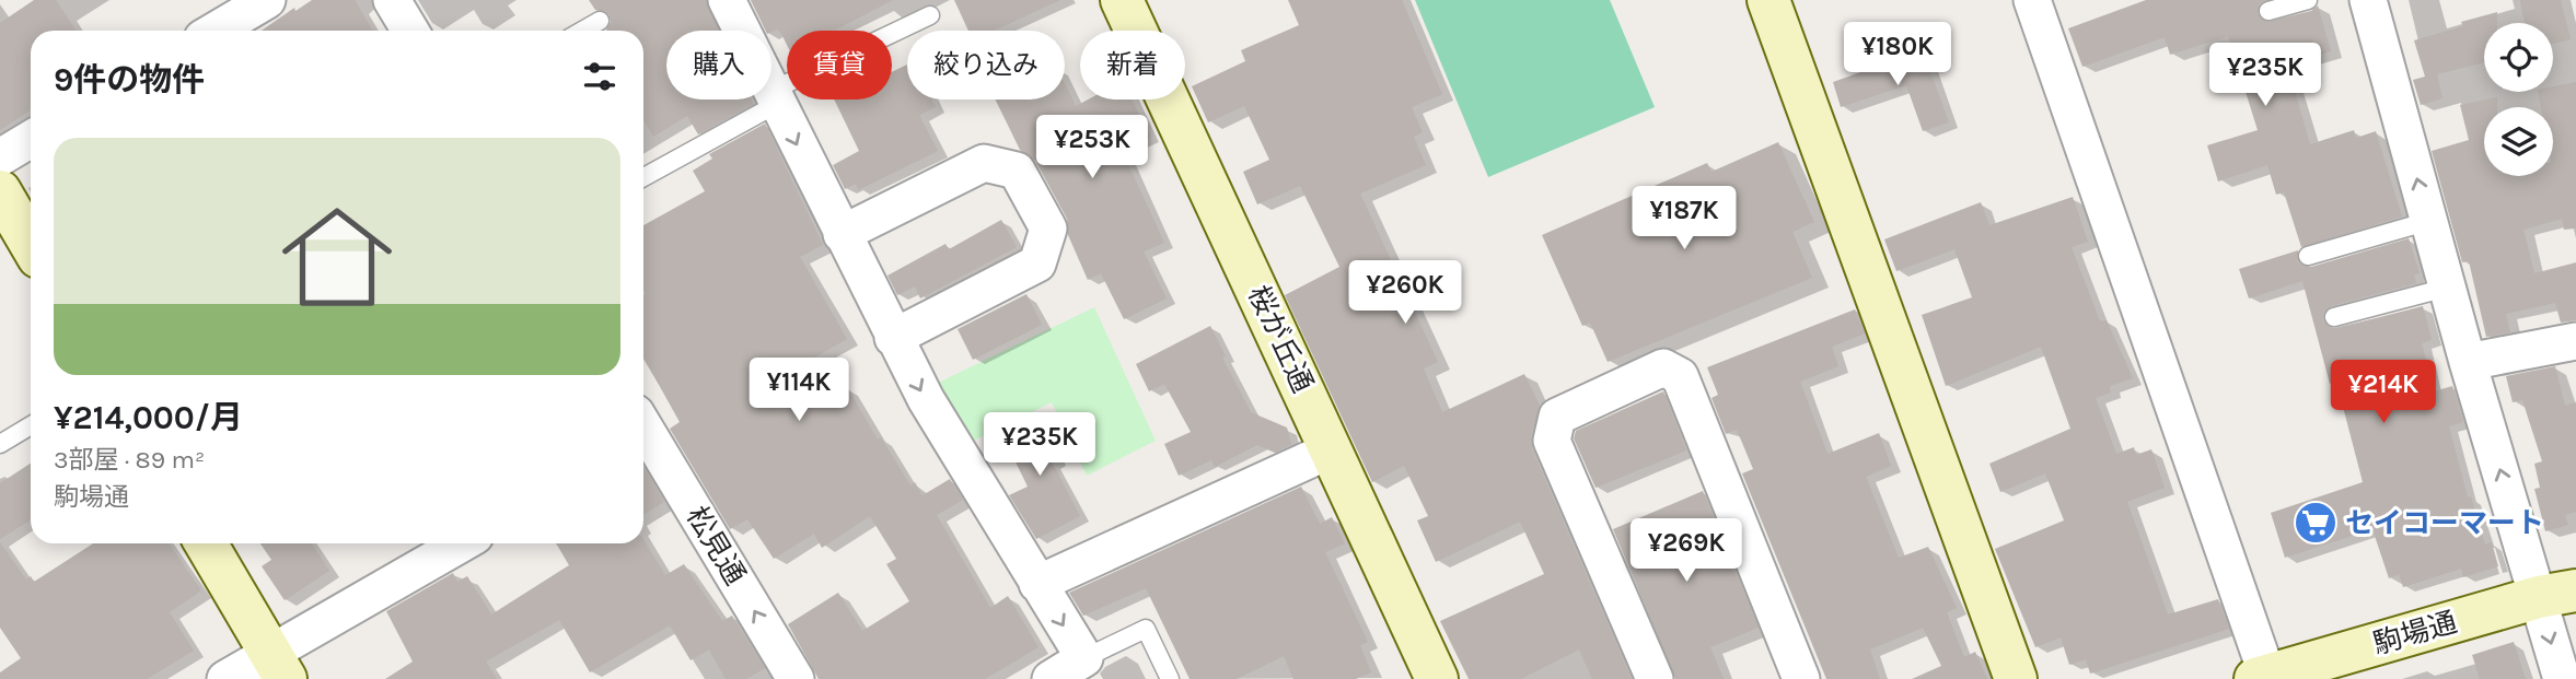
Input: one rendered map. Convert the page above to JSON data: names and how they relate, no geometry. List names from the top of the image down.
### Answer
{
  "streets": {
    "street": ["桜が丘通", "松見通", "駒場通"]
  },
  "places": {
    "supermarket": ["セイコーマート"]
  },
  "page": {
    "price": [
      "¥180K",
      "¥235K",
      "¥253K",
      "¥187K",
      "¥260K",
      "¥114K",
      "¥214K",
      "¥235K",
      "¥269K"
    ],
    "chip": [
      "購入",
      "賃貸",
      "絞り込み",
      "新着"
    ],
    "heading": "9件の物件",
    "list": [
      {
        "name": "¥214,000/月",
        "note": "3部屋 · 89 m² · 駒場通"
      }
    ]
  }
}
